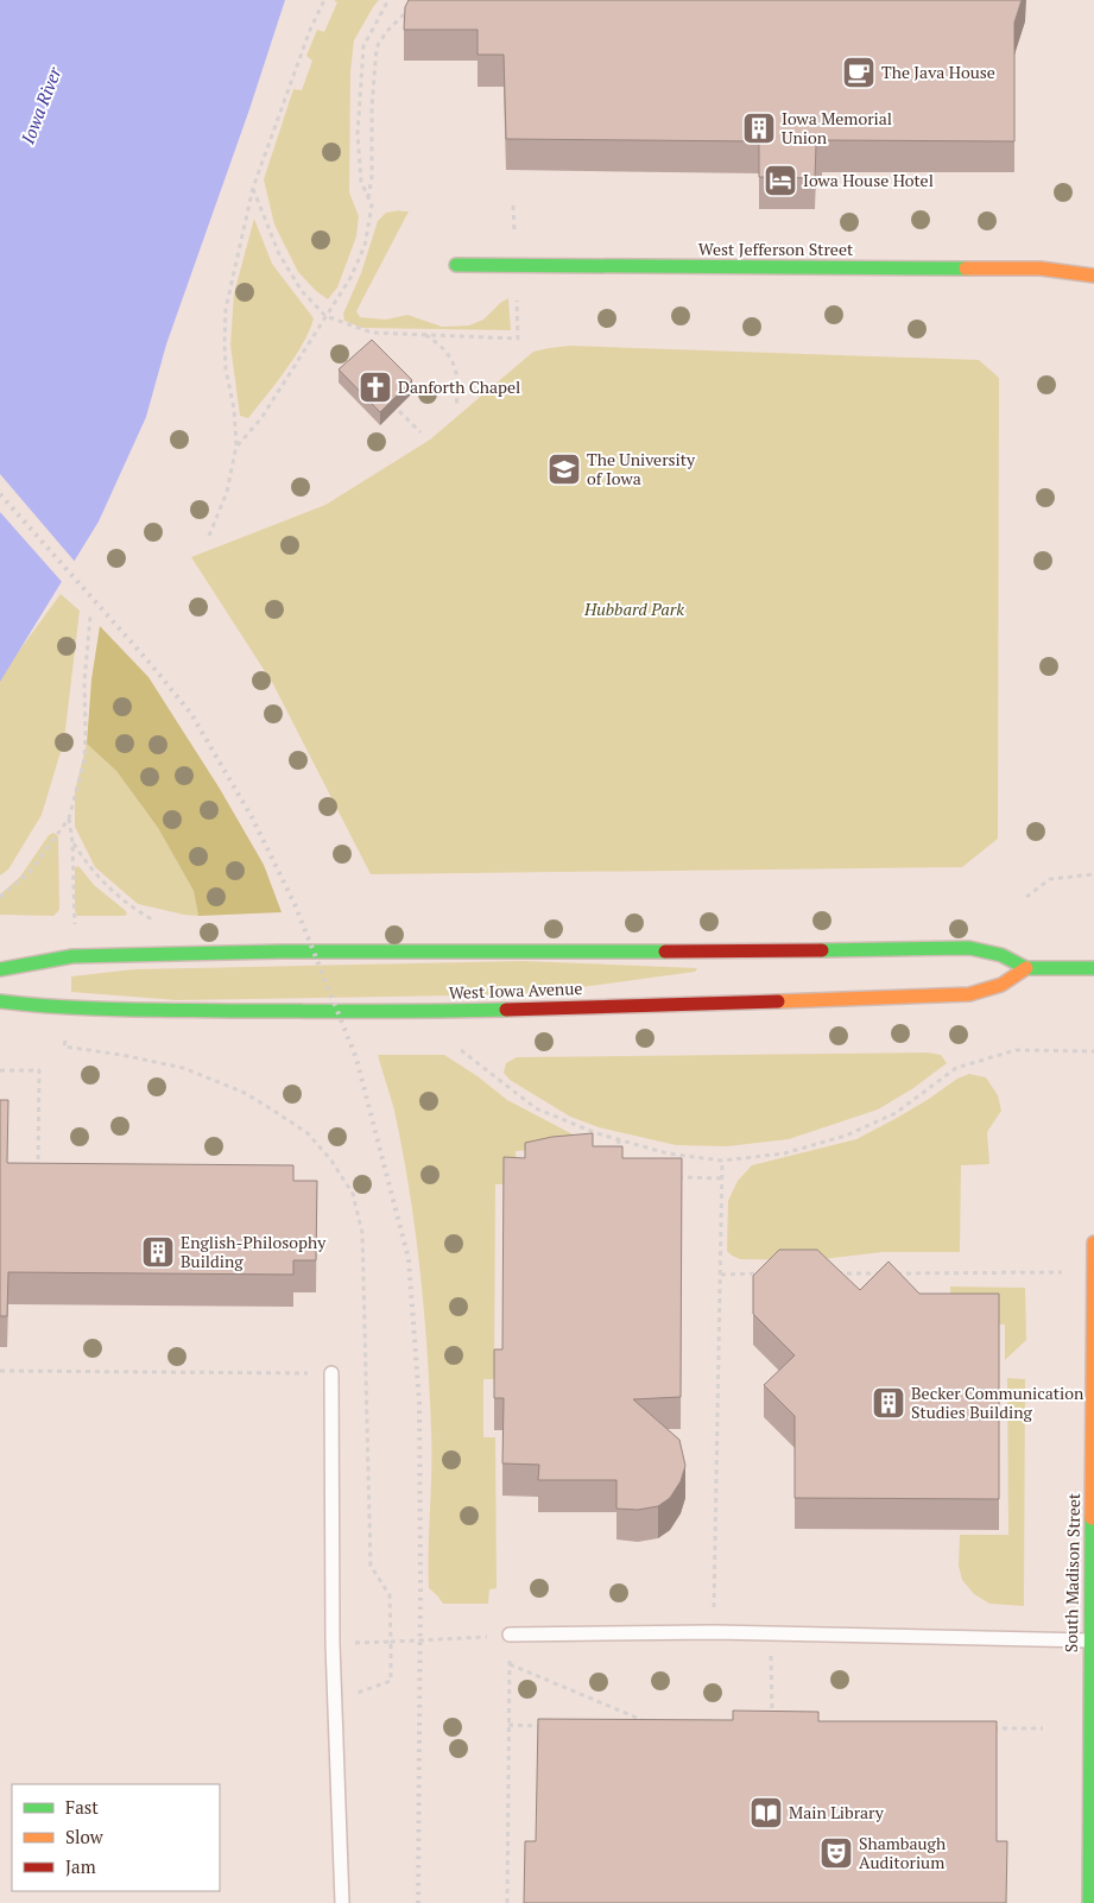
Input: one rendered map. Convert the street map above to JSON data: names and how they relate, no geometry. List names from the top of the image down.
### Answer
{
  "streets": {
    "street": ["West Jefferson Street", "West Iowa Avenue", "South Madison Street"]
  },
  "water": ["Iowa River"],
  "parks": ["Hubbard Park"],
  "places": {
    "cafe": ["The Java House"],
    "building": ["Iowa Memorial Union", "English-Philosophy Building", "Becker Communication Studies Building"],
    "hotel": ["Iowa House Hotel"],
    "church": ["Danforth Chapel"],
    "school or university": ["The University of Iowa"],
    "library": ["Main Library"],
    "theatre": ["Shambaugh Auditorium"]
  },
  "legend": ["Fast", "Slow", "Jam"]
}
